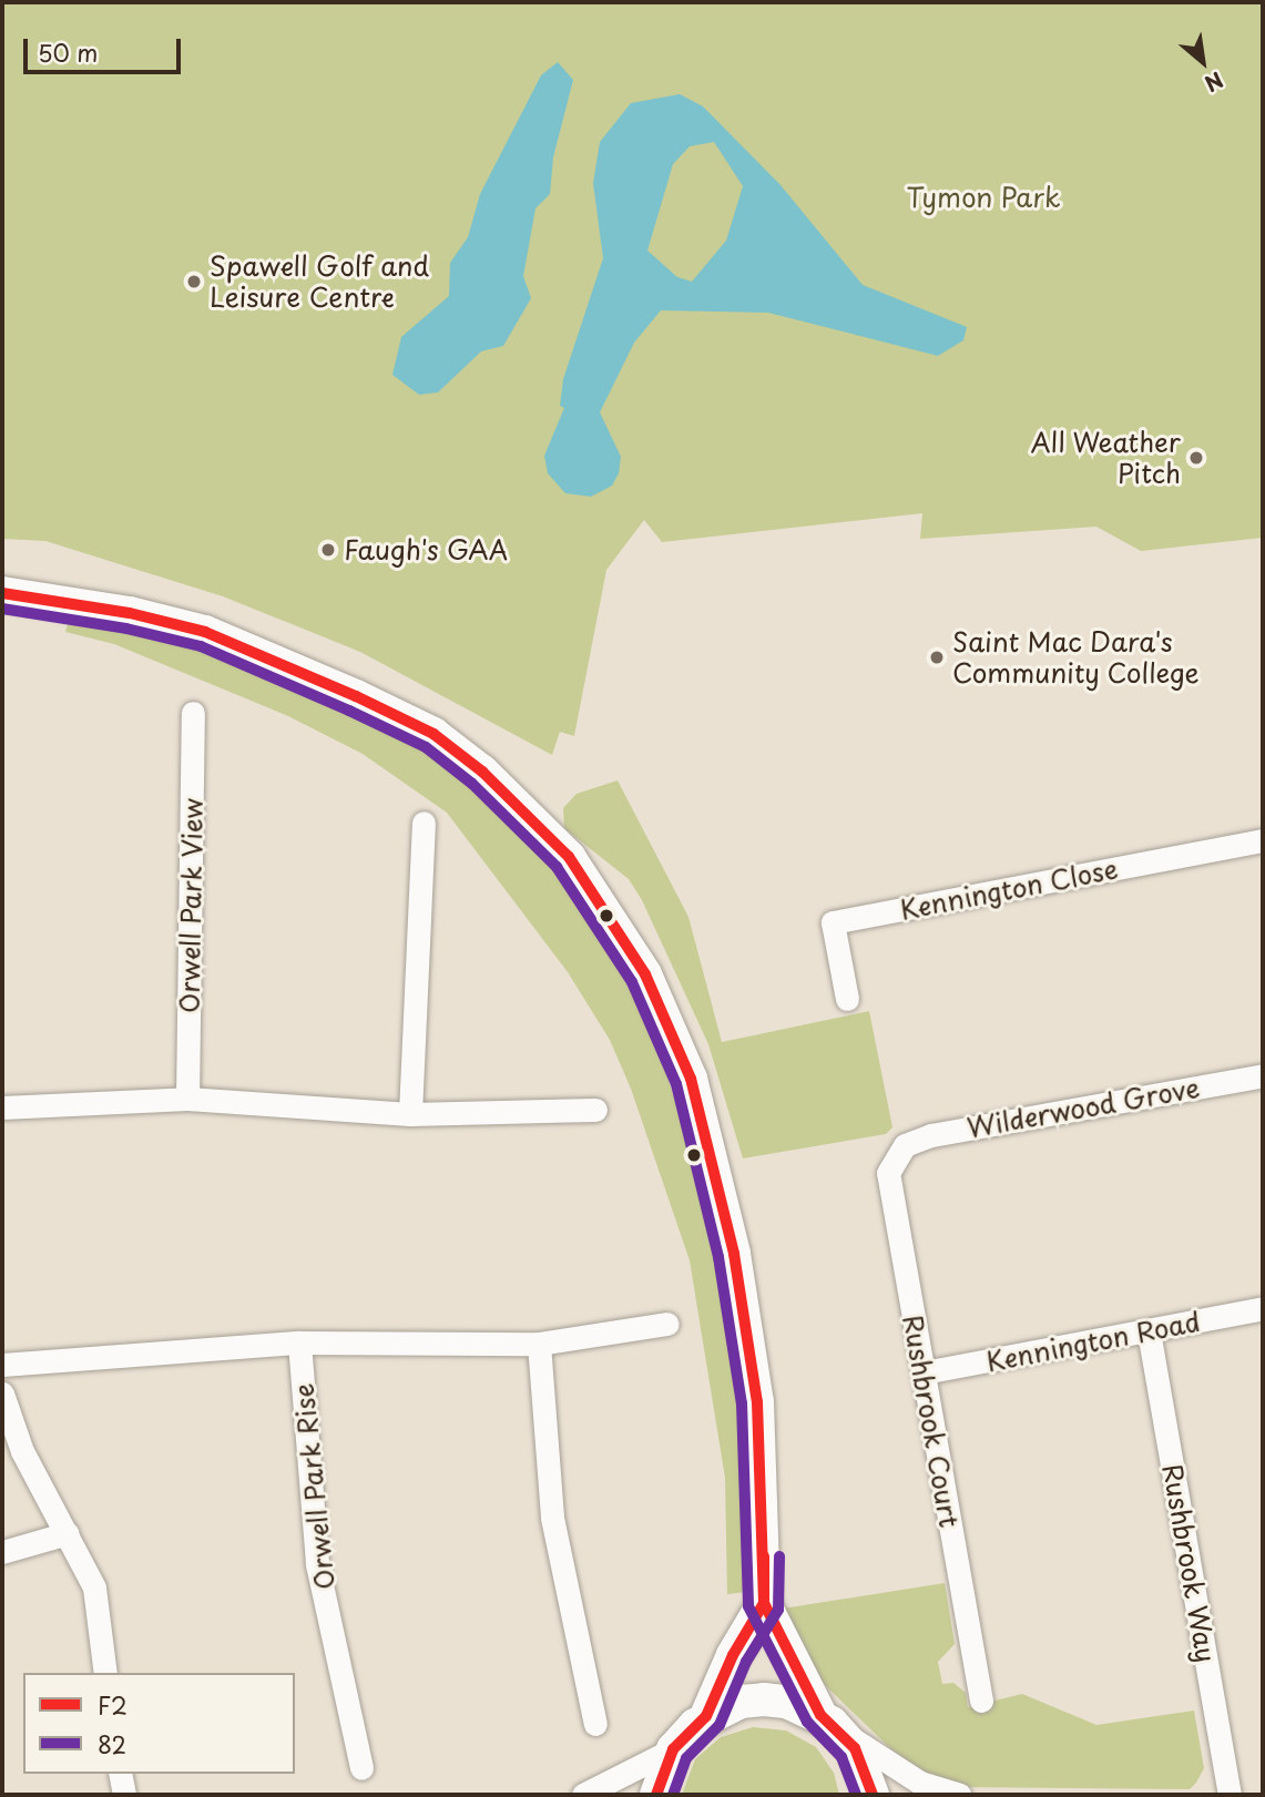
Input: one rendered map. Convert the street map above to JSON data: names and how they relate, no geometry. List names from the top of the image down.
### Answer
{
  "streets": {
    "street": [
      "Kennington Close",
      "Orwell Park View",
      "Wilderwood Grove",
      "Kennington Road",
      "Rushbrook Court",
      "Orwell Park Rise",
      "Rushbrook Way"
    ]
  },
  "crossings": [
    ["Wilderwood Grove", "Rushbrook Court"],
    ["Kennington Road", "Rushbrook Court"],
    ["Kennington Road", "Rushbrook Way"]
  ],
  "parks": ["Tymon Park"],
  "places": [
    "Spawell Golf and Leisure Centre",
    "All Weather Pitch",
    "Faugh's GAA",
    "Saint Mac Dara's Community College"
  ],
  "lines": ["transit line F2", "transit line 82"],
  "legend": ["F2", "82"],
  "scale_bar": "50 m",
  "north": "bottom right"
}
